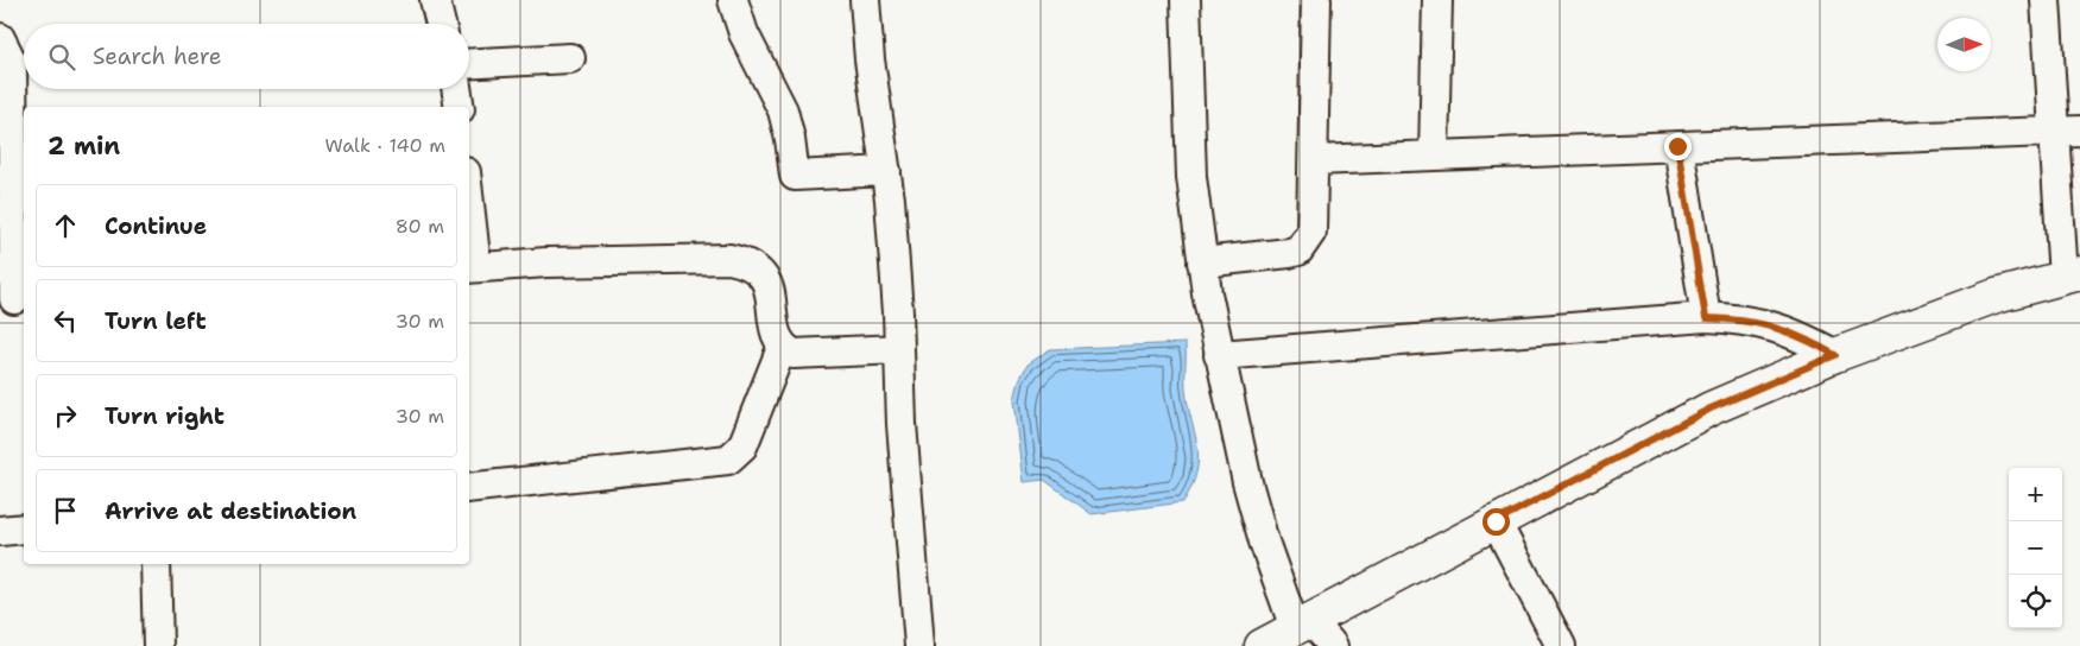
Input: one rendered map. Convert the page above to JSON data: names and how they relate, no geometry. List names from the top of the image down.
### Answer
{
  "north": "right",
  "page": {
    "search": "Search here",
    "heading": ["2 min", "Walk · 140 m"],
    "list": [
      ["Continue", "80 m"],
      ["Turn left", "30 m"],
      ["Turn right", "30 m"],
      "Arrive at destination"
    ],
    "map_buttons": ["+", "−"]
  }
}
